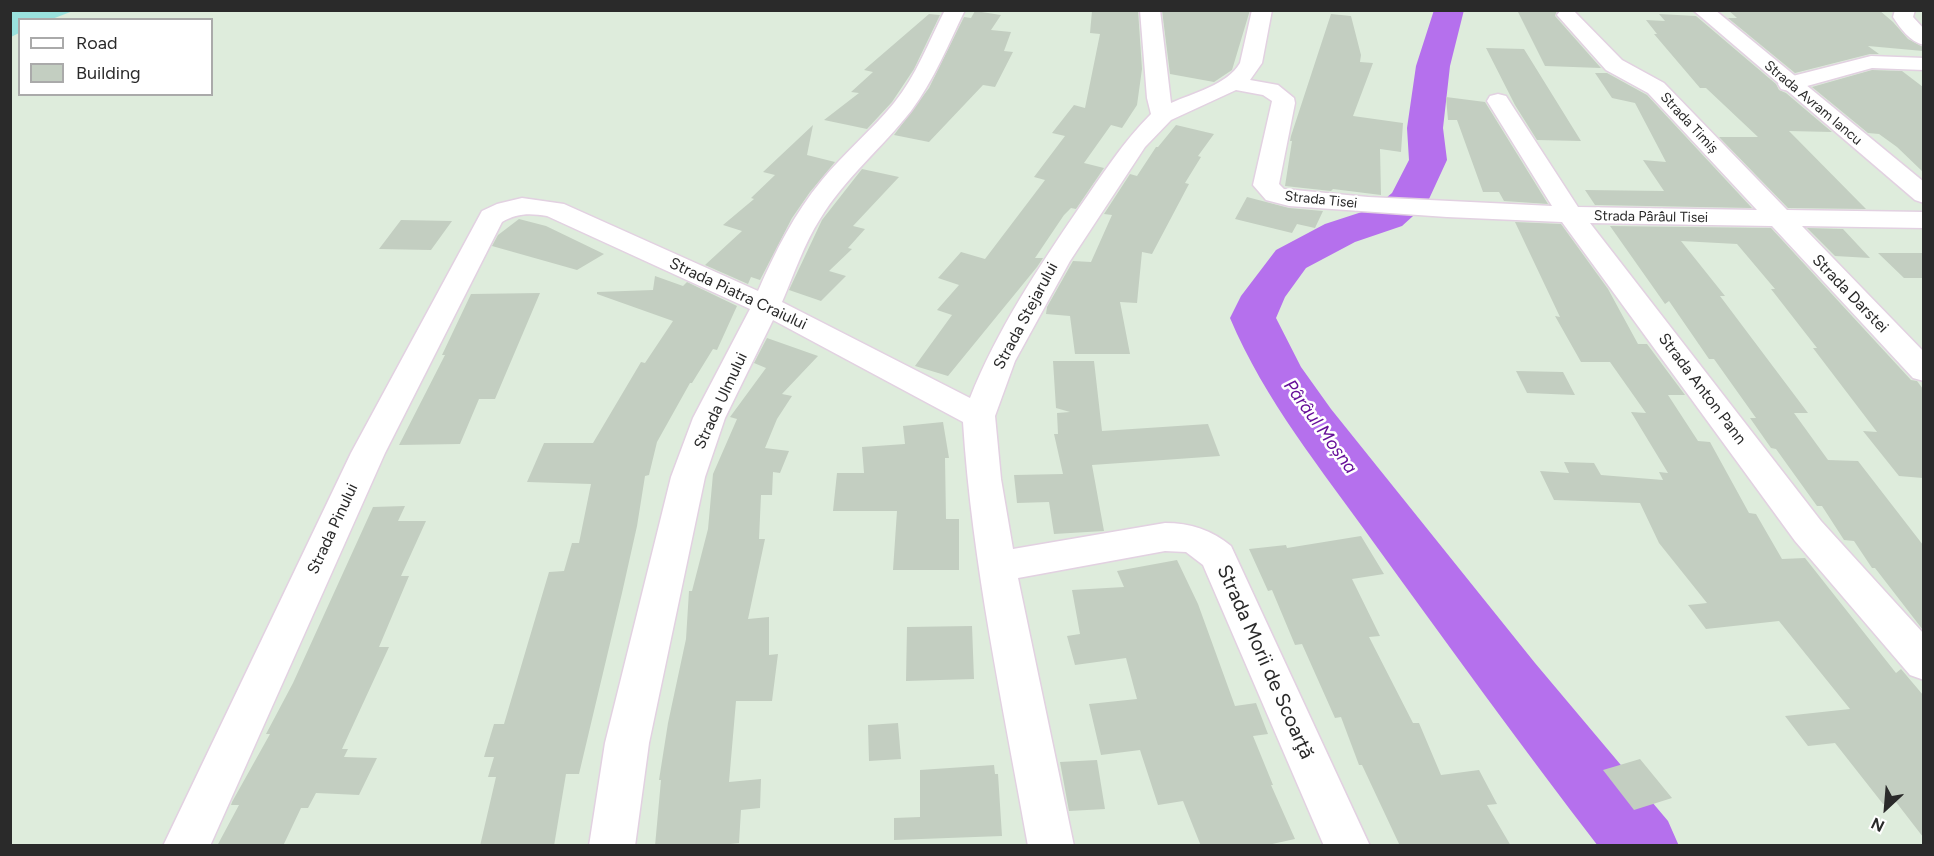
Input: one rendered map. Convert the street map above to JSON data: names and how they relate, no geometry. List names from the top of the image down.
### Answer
{
  "streets": {
    "street": [
      "Strada Avram Iancu",
      "Strada Timiș",
      "Strada Tisei",
      "Strada Pârâul Tisei",
      "Strada Piatra Craiului",
      "Strada Darstei",
      "Strada Stejarului",
      "Strada Anton Pann",
      "Strada Ulmului",
      "Strada Pinului",
      "Strada Morii de Scoarţă"
    ]
  },
  "crossings": [
    ["Strada Timiș", "Strada Pârâul Tisei"],
    ["Strada Timiș", "Strada Darstei"],
    ["Strada Tisei", "Strada Pârâul Tisei"],
    ["Strada Tisei", "Strada Stejarului"],
    ["Strada Pârâul Tisei", "Strada Darstei"],
    ["Strada Pârâul Tisei", "Strada Anton Pann"],
    ["Strada Piatra Craiului", "Strada Stejarului"],
    ["Strada Piatra Craiului", "Strada Ulmului"],
    ["Strada Piatra Craiului", "Strada Pinului"],
    ["Strada Stejarului", "Strada Morii de Scoarţă"]
  ],
  "water": ["Pârâul Moșna"],
  "legend": ["Road", "Building"],
  "north": "bottom left"
}
